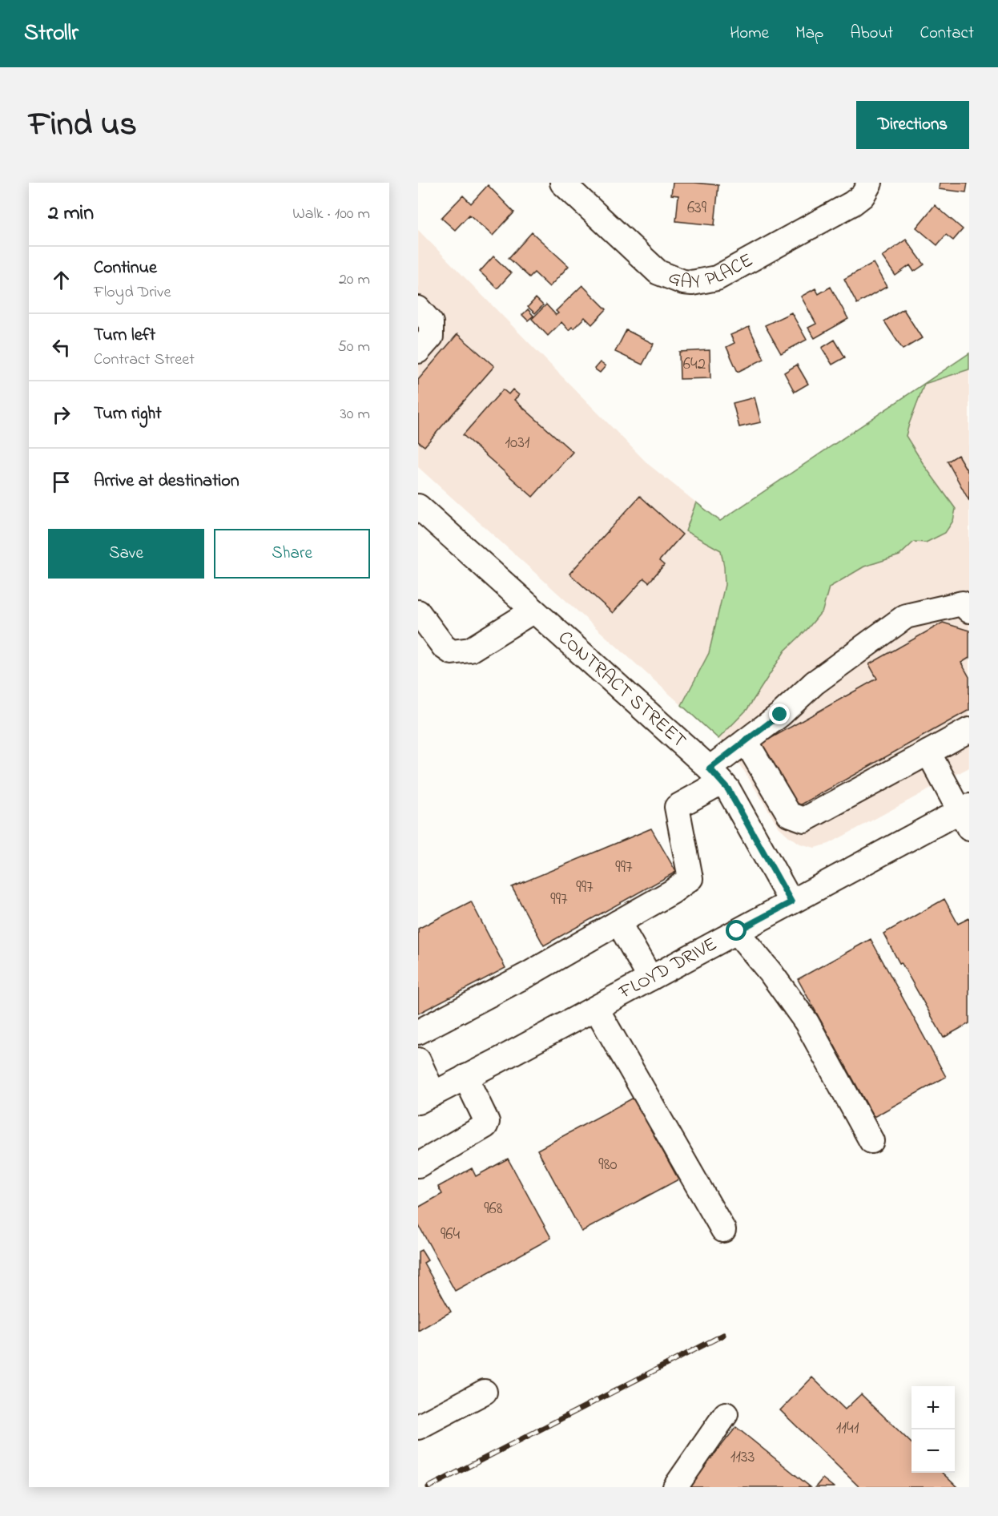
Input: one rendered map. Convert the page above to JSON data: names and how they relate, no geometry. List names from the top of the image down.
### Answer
{
  "streets": {
    "street": ["GAY PLACE", "CONTRACT STREET", "FLOYD DRIVE"]
  },
  "crossings": [
    ["CONTRACT STREET", "FLOYD DRIVE"]
  ],
  "house_numbers": [
    "639",
    "642",
    "1031",
    "997",
    "997",
    "997",
    "980",
    "968",
    "964",
    "1141",
    "1133"
  ],
  "page": {
    "header": "Strollr",
    "nav": [
      "Home",
      "Map",
      "About",
      "Contact"
    ],
    "title": "Find us",
    "buttons": [
      "Directions",
      ["Save", "Share"]
    ],
    "heading": ["2 min", "Walk · 100 m"],
    "list": [
      ["Continue", "Floyd Drive", "20 m"],
      ["Turn left", "Contract Street", "50 m"],
      ["Turn right", "30 m"],
      "Arrive at destination"
    ],
    "map_buttons": ["+", "−"]
  }
}
